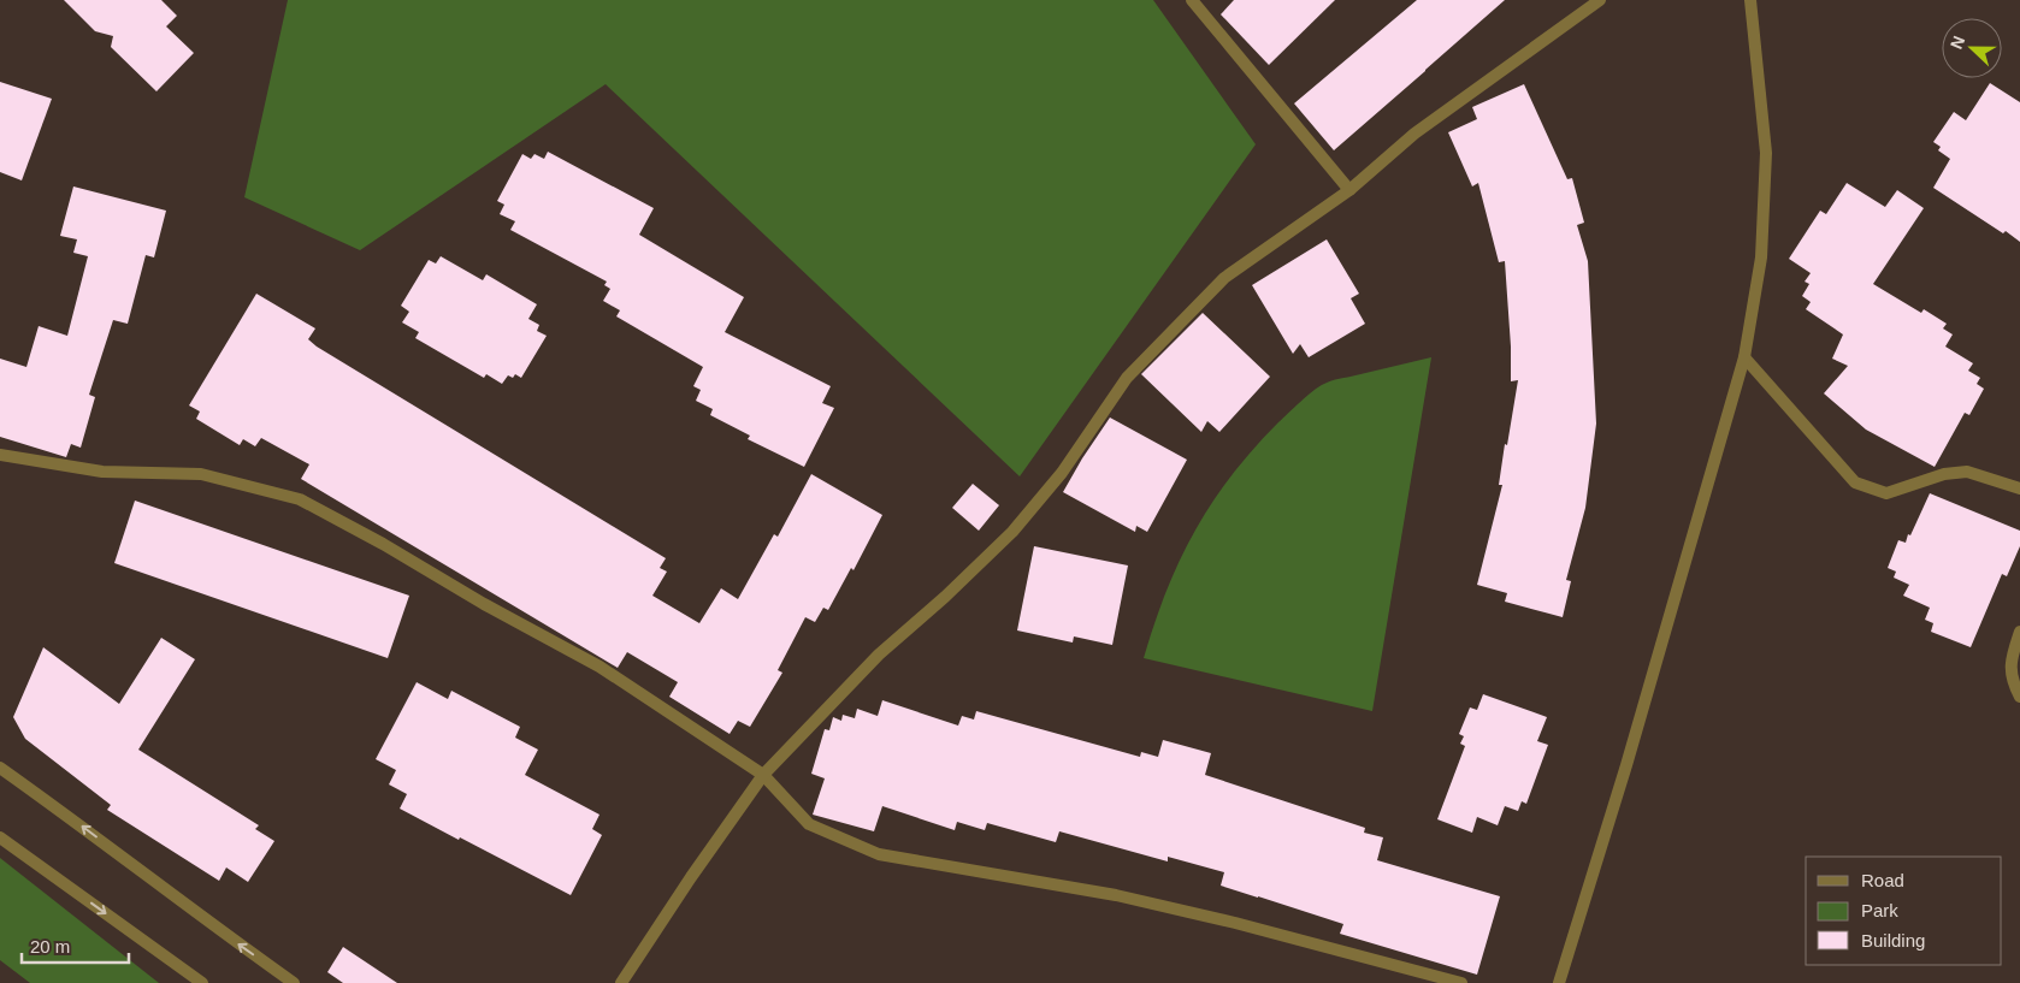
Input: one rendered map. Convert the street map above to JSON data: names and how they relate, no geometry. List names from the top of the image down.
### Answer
{
  "legend": ["Road", "Park", "Building"],
  "scale_bar": "20 m",
  "north": "left"
}
